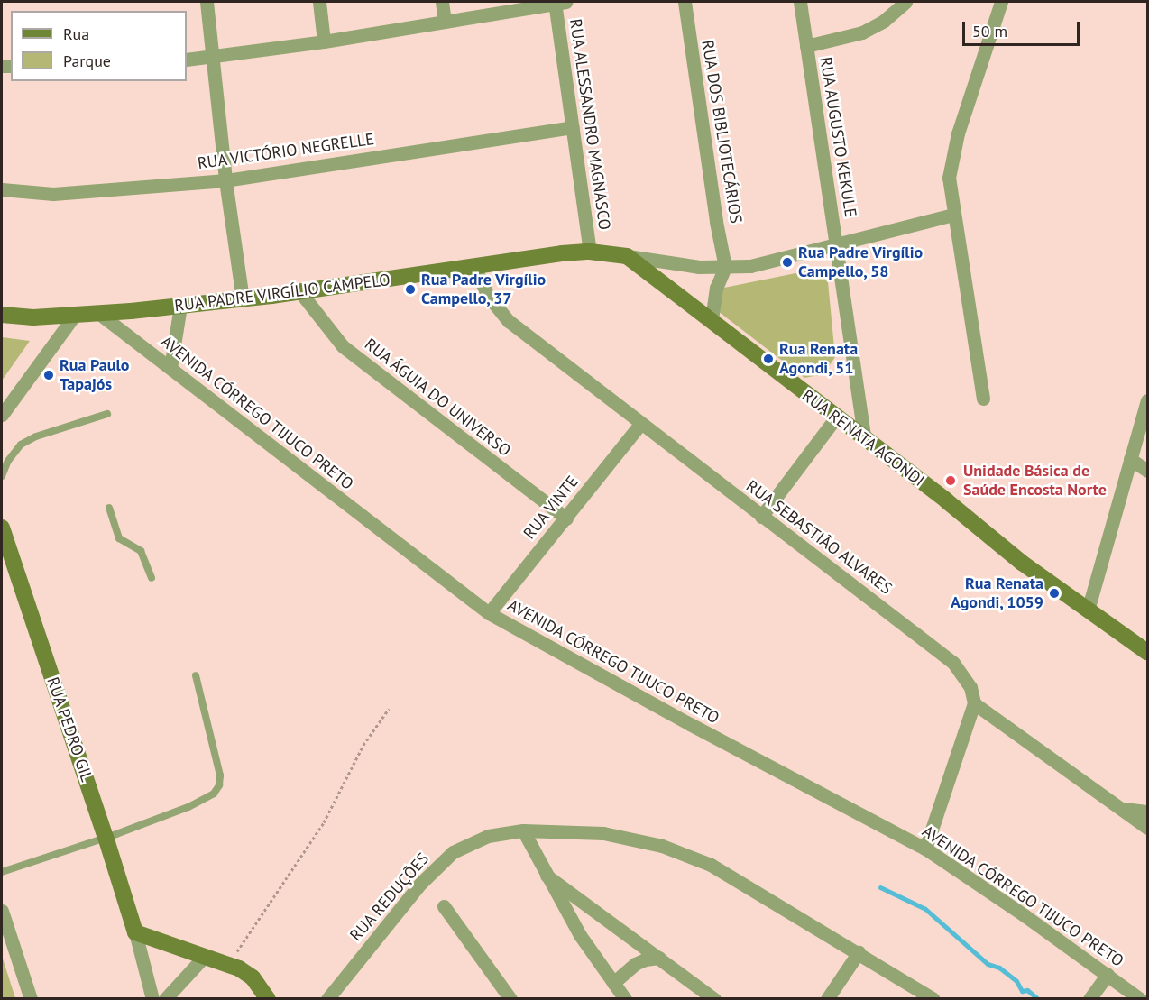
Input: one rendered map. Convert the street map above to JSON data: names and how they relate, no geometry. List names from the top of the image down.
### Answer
{
  "streets": {
    "street": [
      "RUA ALESSANDRO MAGNASCO",
      "RUA DOS BIBLIOTECÁRIOS",
      "RUA AUGUSTO KEKULE",
      "RUA VICTÓRIO NEGRELLE",
      "RUA PADRE VIRGÍLIO CAMPELO",
      "RUA ÁGUIA DO UNIVERSO",
      "AVENIDA CÓRREGO TIJUCO PRETO",
      "RUA RENATA AGONDI",
      "RUA VINTE",
      "RUA SEBASTIÃO ALVARES",
      "RUA PEDRO GIL",
      "RUA REDUÇÕES"
    ]
  },
  "crossings": [
    ["RUA ALESSANDRO MAGNASCO", "RUA VICTÓRIO NEGRELLE"],
    ["RUA ALESSANDRO MAGNASCO", "RUA PADRE VIRGÍLIO CAMPELO"],
    ["RUA AUGUSTO KEKULE", "RUA RENATA AGONDI"],
    ["RUA PADRE VIRGÍLIO CAMPELO", "RUA ÁGUIA DO UNIVERSO"],
    ["RUA PADRE VIRGÍLIO CAMPELO", "AVENIDA CÓRREGO TIJUCO PRETO"],
    ["RUA PADRE VIRGÍLIO CAMPELO", "RUA RENATA AGONDI"],
    ["RUA PADRE VIRGÍLIO CAMPELO", "RUA SEBASTIÃO ALVARES"],
    ["RUA ÁGUIA DO UNIVERSO", "RUA VINTE"],
    ["AVENIDA CÓRREGO TIJUCO PRETO", "RUA VINTE"],
    ["RUA VINTE", "RUA SEBASTIÃO ALVARES"]
  ],
  "places": [
    "Rua Padre Virgílio Campello, 58",
    "Rua Padre Virgílio Campello, 37",
    "Rua Renata Agondi, 51",
    "Rua Paulo Tapajós",
    "Unidade Básica de Saúde Encosta Norte",
    "Rua Renata Agondi, 1059"
  ],
  "legend": ["Rua", "Parque"],
  "scale_bar": "50 m"
}
